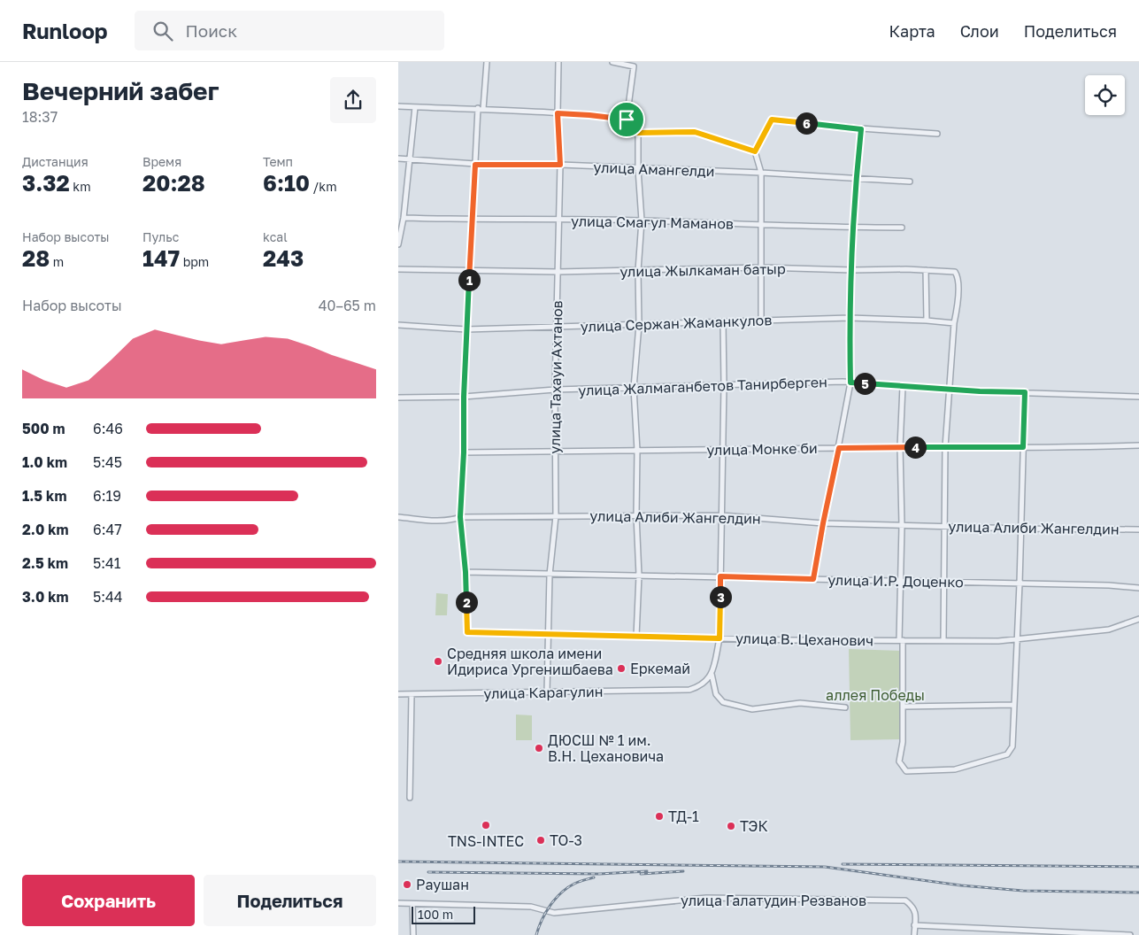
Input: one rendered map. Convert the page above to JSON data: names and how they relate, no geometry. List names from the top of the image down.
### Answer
{
  "streets": {
    "street": [
      "улица Амангелди",
      "улица Смагул Маманов",
      "улица Жылкаман батыр",
      "улица Сержан Жаманкулов",
      "улица Тахауи Ахтанов",
      "улица Жалмаганбетов Танирберген",
      "улица Монке би",
      "улица Алиби Жангелдин",
      "улица И.Р. Доценко",
      "улица В. Цеханович",
      "улица Карагулин",
      "улица Галатудин Резванов"
    ]
  },
  "crossings": [
    ["улица Амангелди", "улица Тахауи Ахтанов"],
    ["улица Смагул Маманов", "улица Тахауи Ахтанов"],
    ["улица Жылкаман батыр", "улица Сержан Жаманкулов"],
    ["улица Жылкаман батыр", "улица Тахауи Ахтанов"],
    ["улица Сержан Жаманкулов", "улица Тахауи Ахтанов"],
    ["улица Тахауи Ахтанов", "улица Жалмаганбетов Танирберген"],
    ["улица Тахауи Ахтанов", "улица Монке би"],
    ["улица Тахауи Ахтанов", "улица Алиби Жангелдин"],
    ["улица Тахауи Ахтанов", "улица И.Р. Доценко"],
    ["улица Тахауи Ахтанов", "улица В. Цеханович"],
    ["улица Тахауи Ахтанов", "улица Карагулин"],
    ["улица И.Р. Доценко", "улица В. Цеханович"]
  ],
  "parks": ["аллея Победы"],
  "places": [
    "Средняя школа имени Идириса Ургенишбаева",
    "Еркемай",
    "ДЮСШ № 1 им. В.Н. Цехановича",
    "ТД-1",
    "TNS-INTEC",
    "ТЭК",
    "ТО-3",
    "Раушан"
  ],
  "scale_bar": "100 m",
  "page": {
    "header": "Runloop",
    "search": "Поиск",
    "nav": ["Карта", "Слои", "Поделиться"],
    "heading": ["Вечерний забег", "18:37"],
    "pins": [
      "6",
      "1",
      "5",
      "4",
      "3",
      "2"
    ],
    "stats": [
      ["Дистанция", "3.32 km"],
      ["Время", "20:28"],
      ["Темп", "6:10 /km"],
      ["Набор высоты", "28 m"],
      ["Пульс", "147 bpm"],
      ["kcal", "243"]
    ],
    "chart": ["Набор высоты", "40–65 m"],
    "list": [
      {
        "name": "500 m",
        "note": "6:46"
      },
      {
        "name": "1.0 km",
        "note": "5:45"
      },
      {
        "name": "1.5 km",
        "note": "6:19"
      },
      {
        "name": "2.0 km",
        "note": "6:47"
      },
      {
        "name": "2.5 km",
        "note": "5:41"
      },
      {
        "name": "3.0 km",
        "note": "5:44"
      }
    ],
    "buttons": ["Сохранить", "Поделиться"],
    "scale": "100 m"
  }
}
